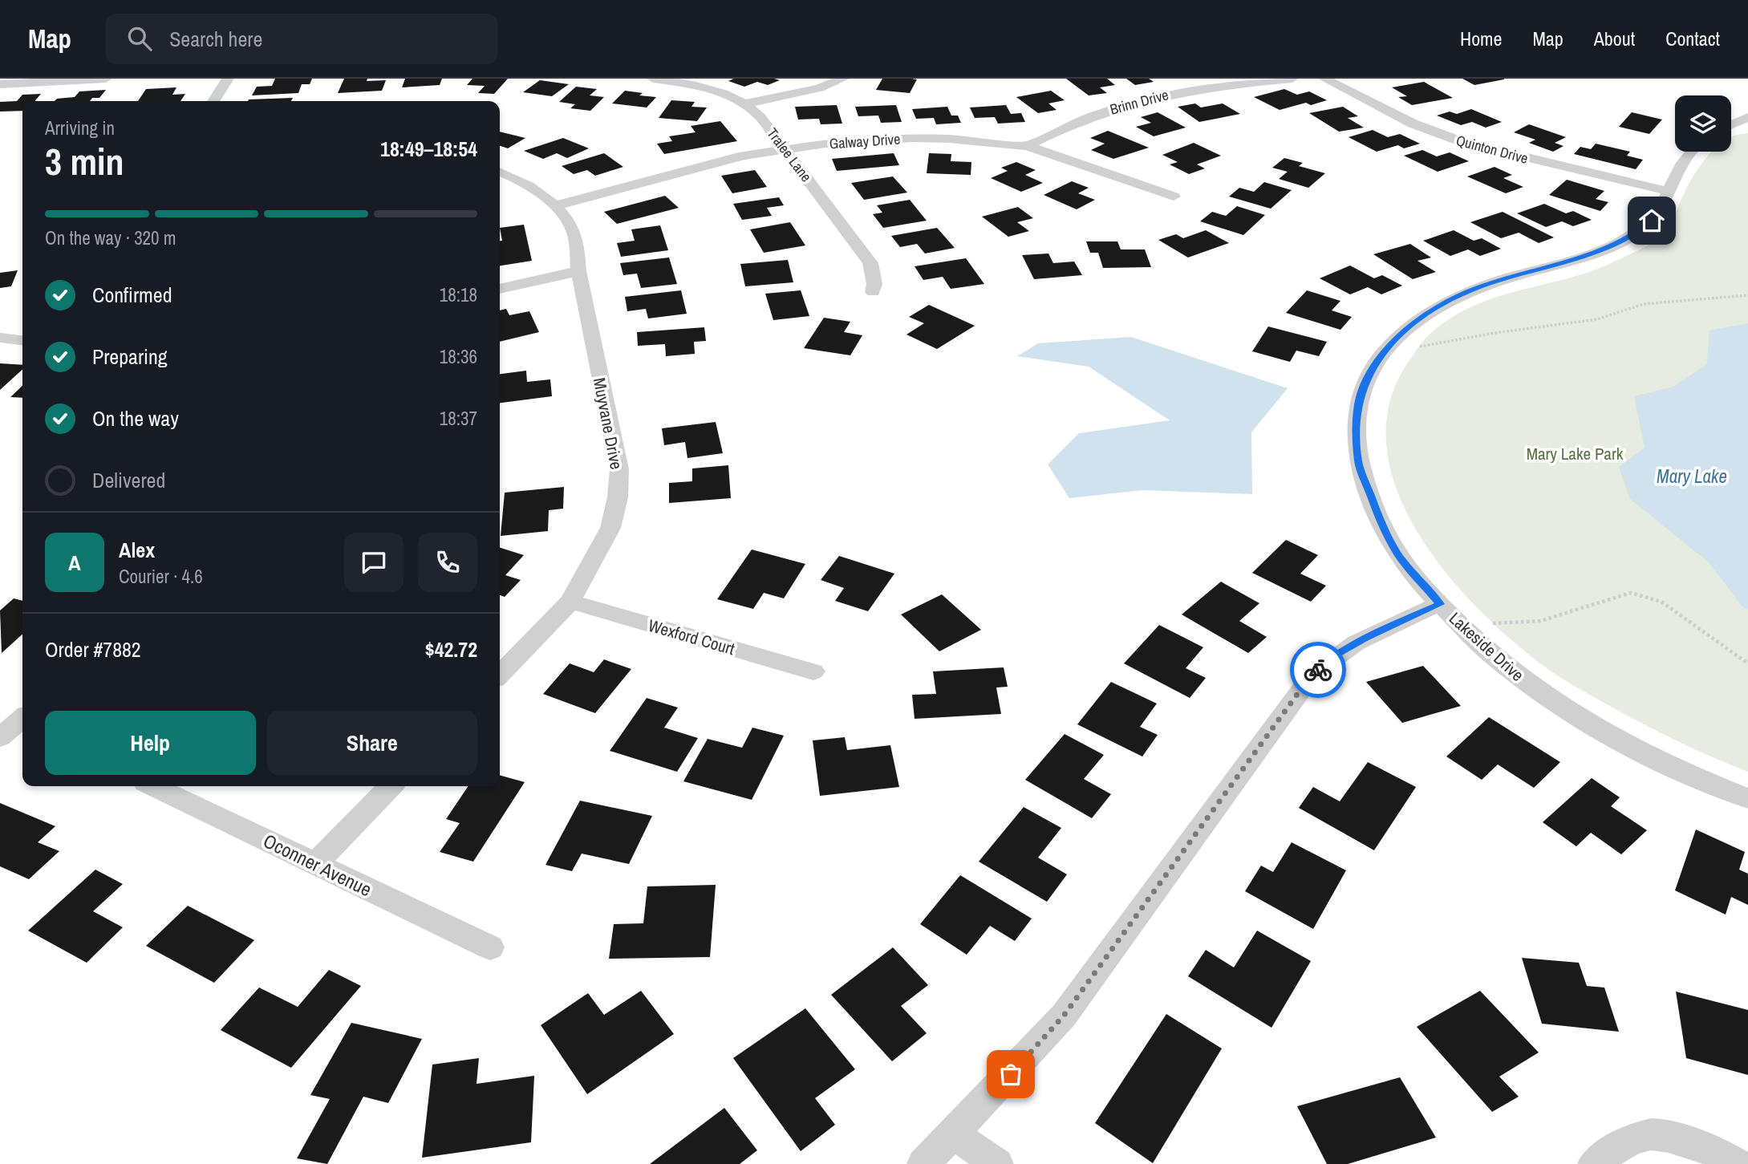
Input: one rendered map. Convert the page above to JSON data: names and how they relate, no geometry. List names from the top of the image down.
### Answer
{
  "streets": {
    "street": [
      "Brinn Drive",
      "Galway Drive",
      "Quinton Drive",
      "Tralee Lane",
      "Muyvane Drive",
      "Wexford Court",
      "Lakeside Drive",
      "Oconner Avenue"
    ]
  },
  "crossings": [
    ["Brinn Drive", "Galway Drive"],
    ["Galway Drive", "Tralee Lane"],
    ["Galway Drive", "Muyvane Drive"],
    ["Quinton Drive", "Lakeside Drive"],
    ["Muyvane Drive", "Wexford Court"]
  ],
  "water": ["Mary Lake"],
  "parks": ["Mary Lake Park"],
  "page": {
    "header": "Map",
    "search": "Search here",
    "nav": [
      "Home",
      "Map",
      "About",
      "Contact"
    ],
    "heading": ["3 min", "Arriving in", "18:49–18:54"],
    "panel": [
      "Alex",
      "Courier · 4.6",
      "Order #7882",
      "$42.72"
    ],
    "bar": "On the way · 320 m",
    "list": [
      ["Confirmed", "18:18"],
      ["Preparing", "18:36"],
      ["On the way", "18:37"],
      "Delivered"
    ],
    "round": "A",
    "buttons": ["Help", "Share"]
  }
}
